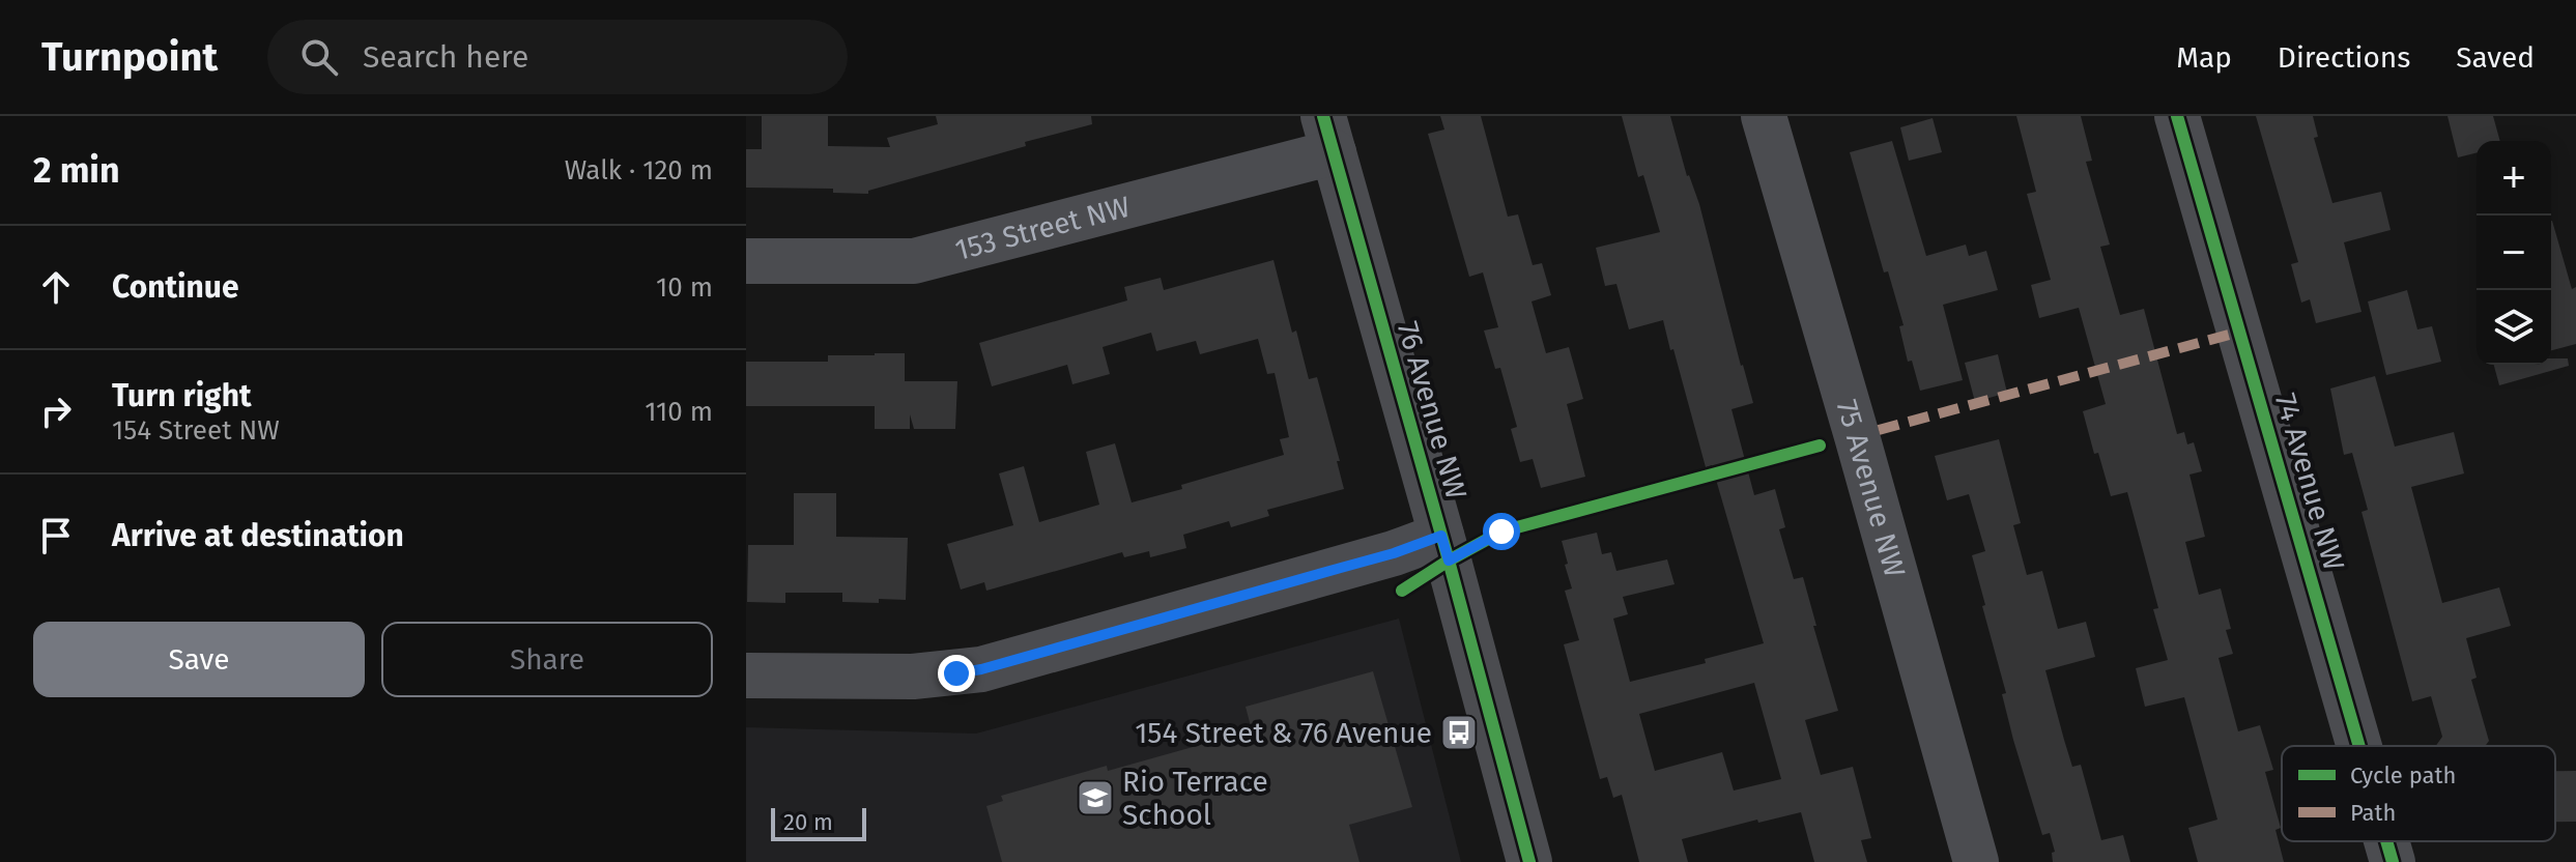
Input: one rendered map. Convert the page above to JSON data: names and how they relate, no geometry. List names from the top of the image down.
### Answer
{
  "streets": {
    "street": [
      "153 Street NW",
      "76 Avenue NW",
      "74 Avenue NW",
      "75 Avenue NW"
    ]
  },
  "crossings": [
    ["153 Street NW", "76 Avenue NW"]
  ],
  "places": {
    "bus stop": ["154 Street & 76 Avenue"],
    "school or university": ["Rio Terrace School"]
  },
  "legend": ["Cycle path", "Path"],
  "scale_bar": "20 m",
  "page": {
    "header": "Turnpoint",
    "search": "Search here",
    "nav": ["Map", "Directions", "Saved"],
    "heading": ["2 min", "Walk · 120 m"],
    "map_buttons": ["+", "−"],
    "list": [
      ["Continue", "10 m"],
      ["Turn right", "154 Street NW", "110 m"],
      "Arrive at destination"
    ],
    "buttons": ["Save", "Share"],
    "scale": "20 m"
  }
}
